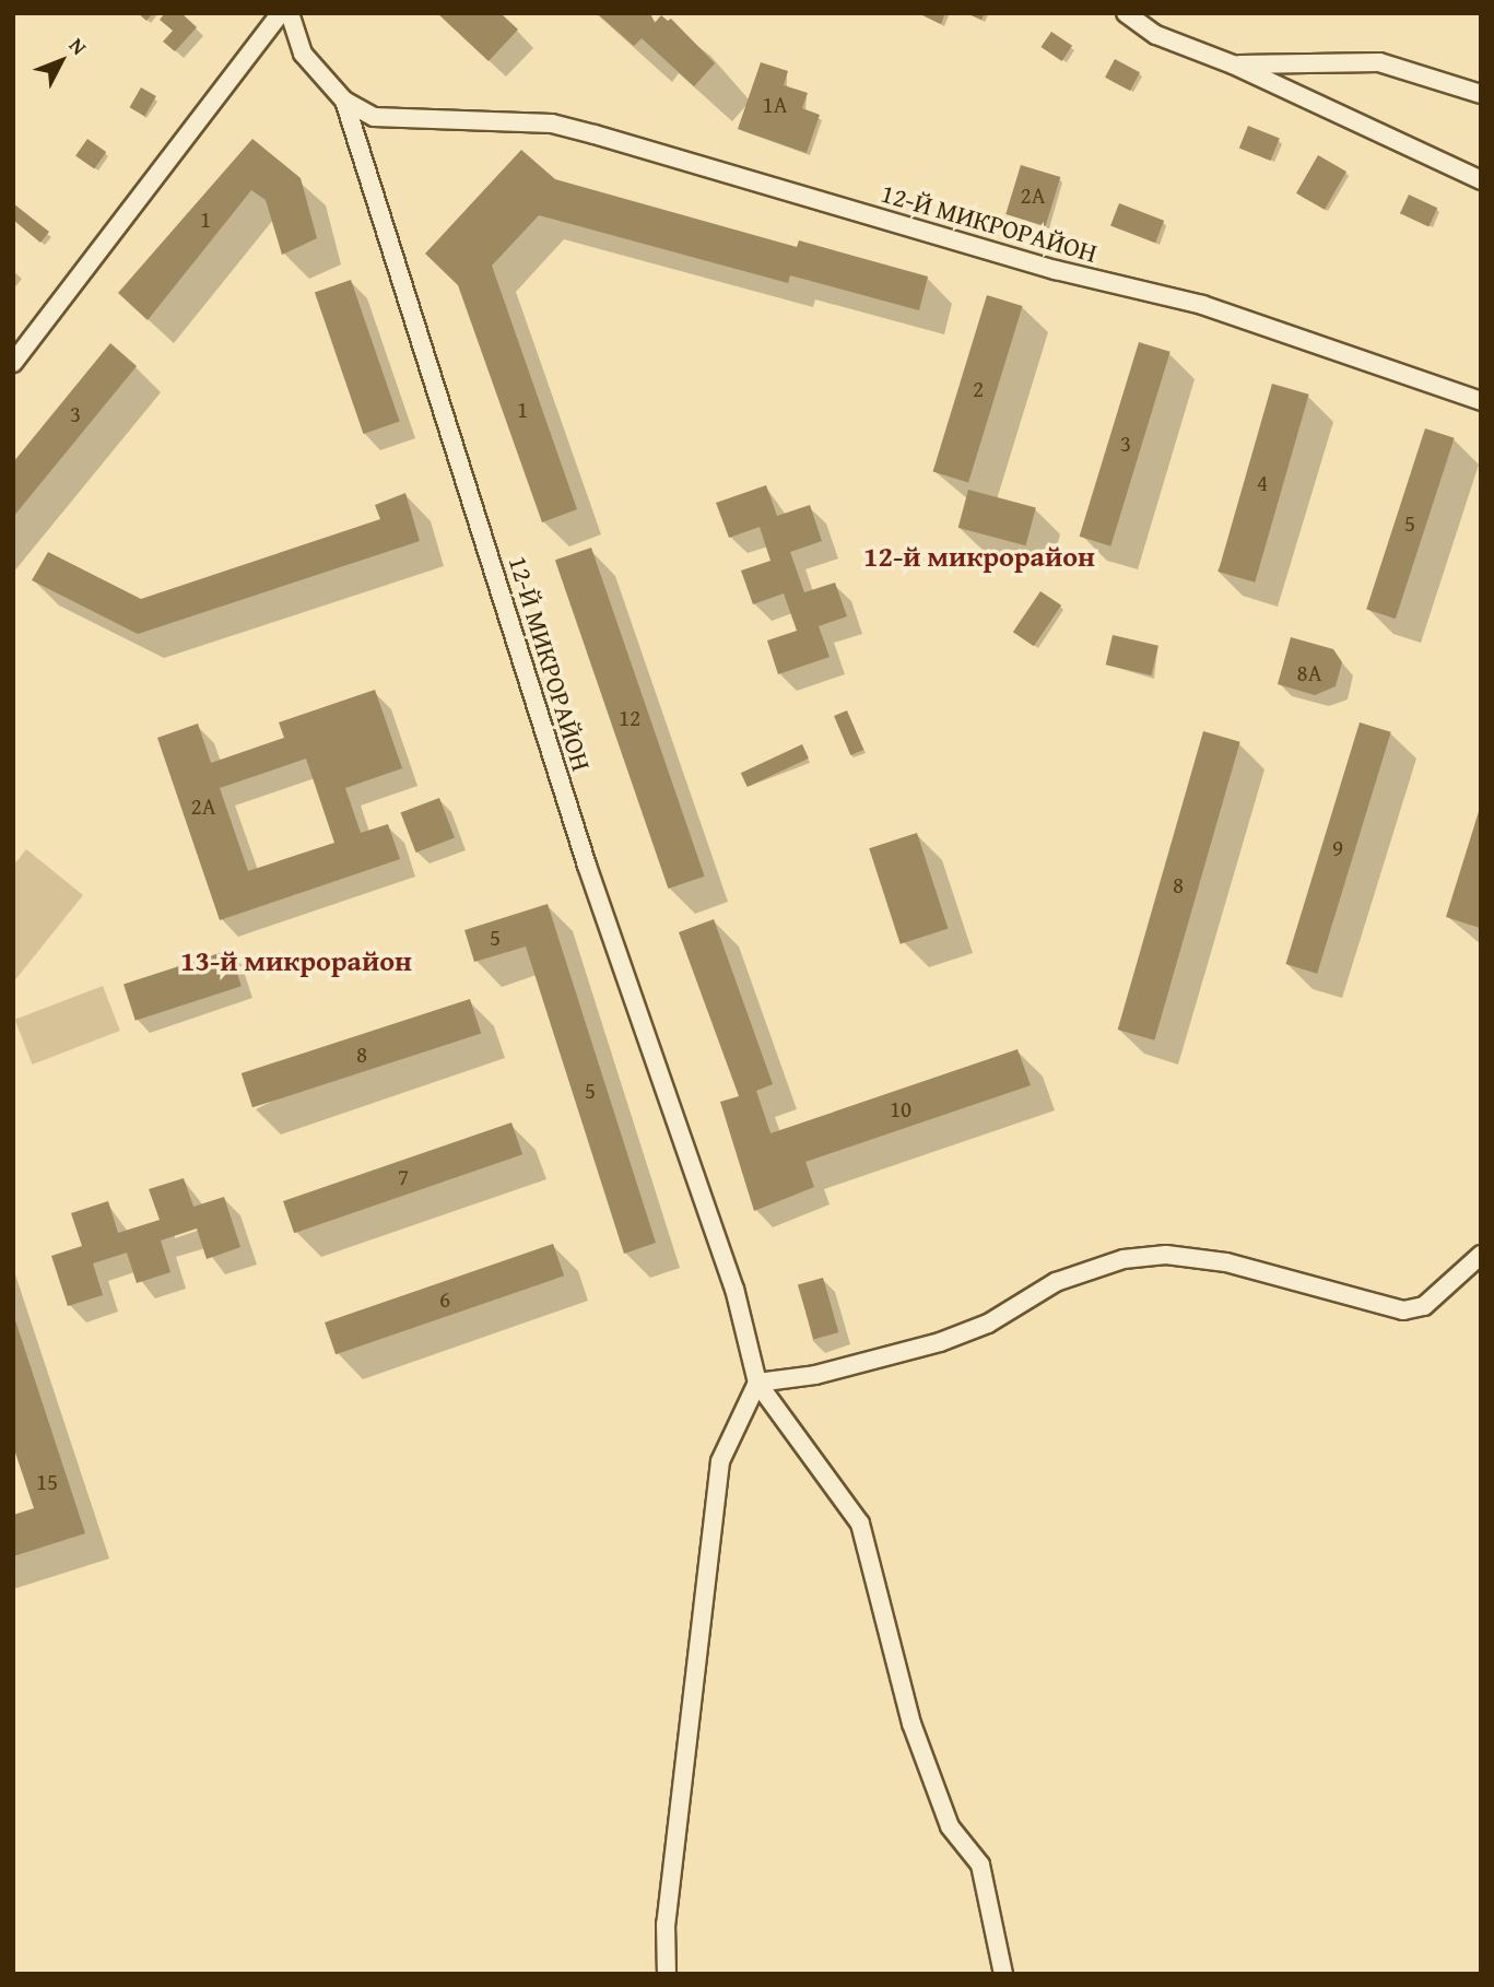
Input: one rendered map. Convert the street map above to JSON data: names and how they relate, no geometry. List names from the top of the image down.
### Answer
{
  "streets": {
    "street": ["12-Й МИКРОРАЙОН"]
  },
  "districts": ["12-й микрорайон", "13-й микрорайон"],
  "house_numbers": [
    "1А",
    "2А",
    "1",
    "2",
    "1",
    "3",
    "3",
    "4",
    "5",
    "8А",
    "12",
    "2А",
    "9",
    "8",
    "5",
    "8",
    "5",
    "10",
    "7",
    "6",
    "15"
  ],
  "north": "top right"
}
